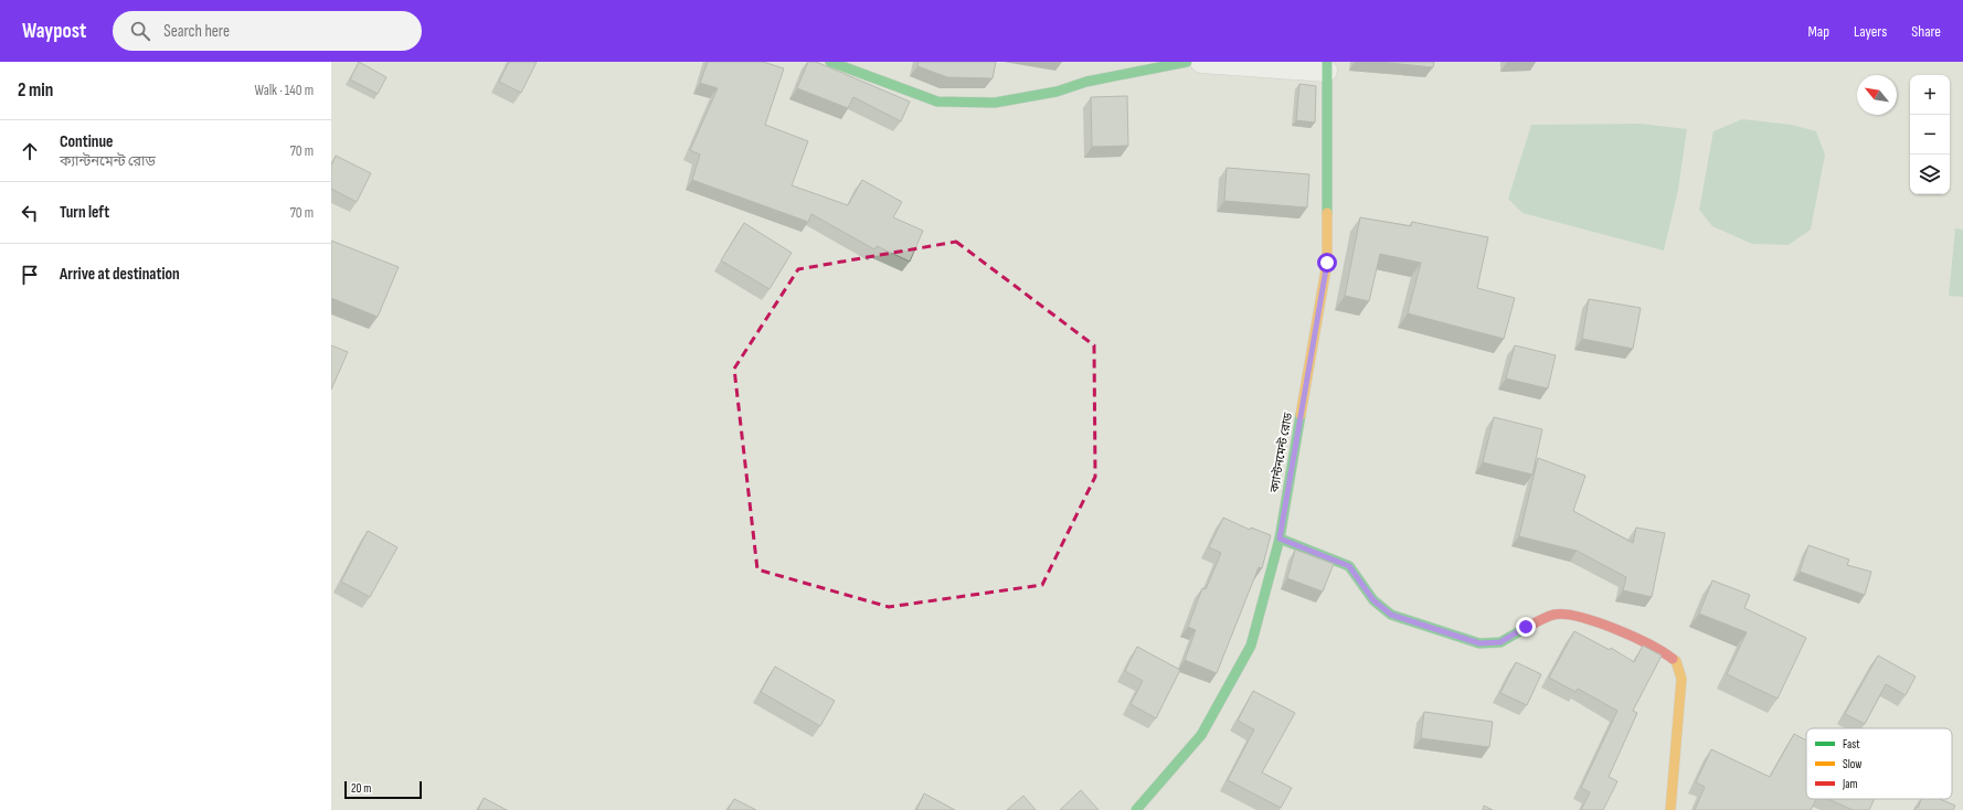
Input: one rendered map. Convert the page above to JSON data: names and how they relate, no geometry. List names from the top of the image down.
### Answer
{
  "streets": {
    "street": ["ক্যান্টনমেন্ট রোড"]
  },
  "legend": ["Fast", "Slow", "Jam"],
  "scale_bar": "20 m",
  "north": "top left",
  "page": {
    "header": "Waypost",
    "search": "Search here",
    "nav": ["Map", "Layers", "Share"],
    "heading": ["2 min", "Walk · 140 m"],
    "map_buttons": ["+", "−"],
    "list": [
      ["Continue", "ক্যান্টনমেন্ট রোড", "70 m"],
      ["Turn left", "70 m"],
      "Arrive at destination"
    ],
    "scale": "20 m"
  }
}
